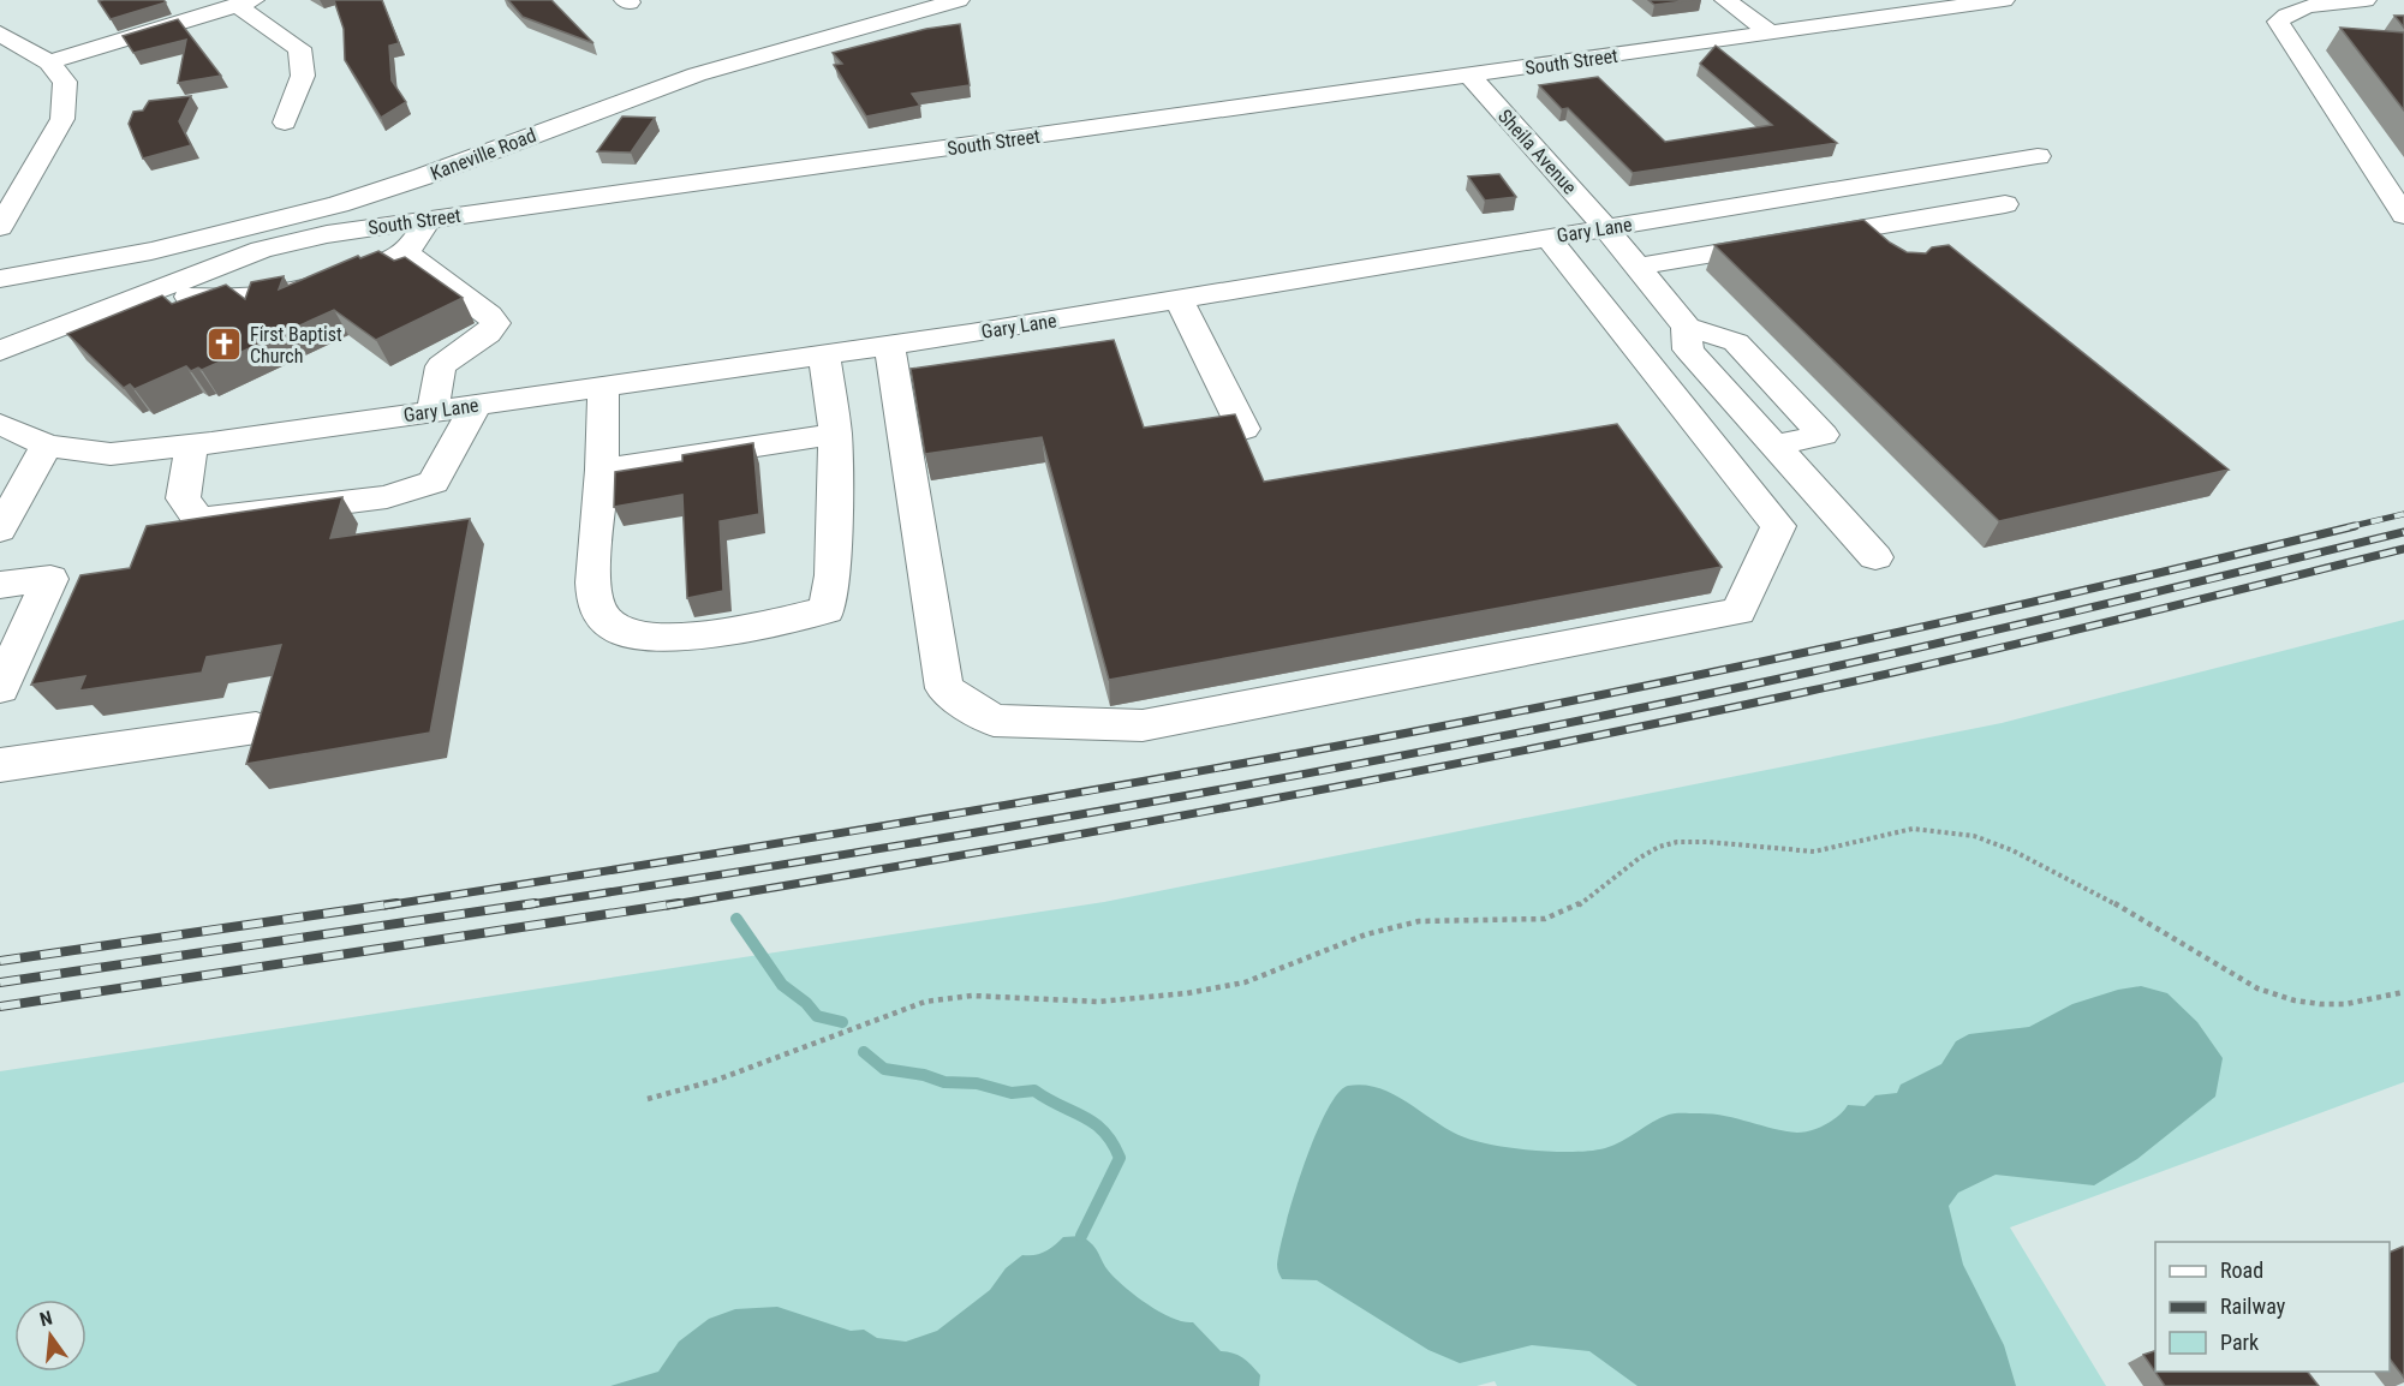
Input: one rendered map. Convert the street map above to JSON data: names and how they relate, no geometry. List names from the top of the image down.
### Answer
{
  "streets": {
    "street": [
      "South Street",
      "Sheila Avenue",
      "Kaneville Road",
      "Gary Lane"
    ]
  },
  "crossings": [
    ["South Street", "Sheila Avenue"],
    ["Sheila Avenue", "Gary Lane"]
  ],
  "places": {
    "church": ["First Baptist Church"]
  },
  "legend": ["Road", "Railway", "Park"],
  "north": "top"
}
